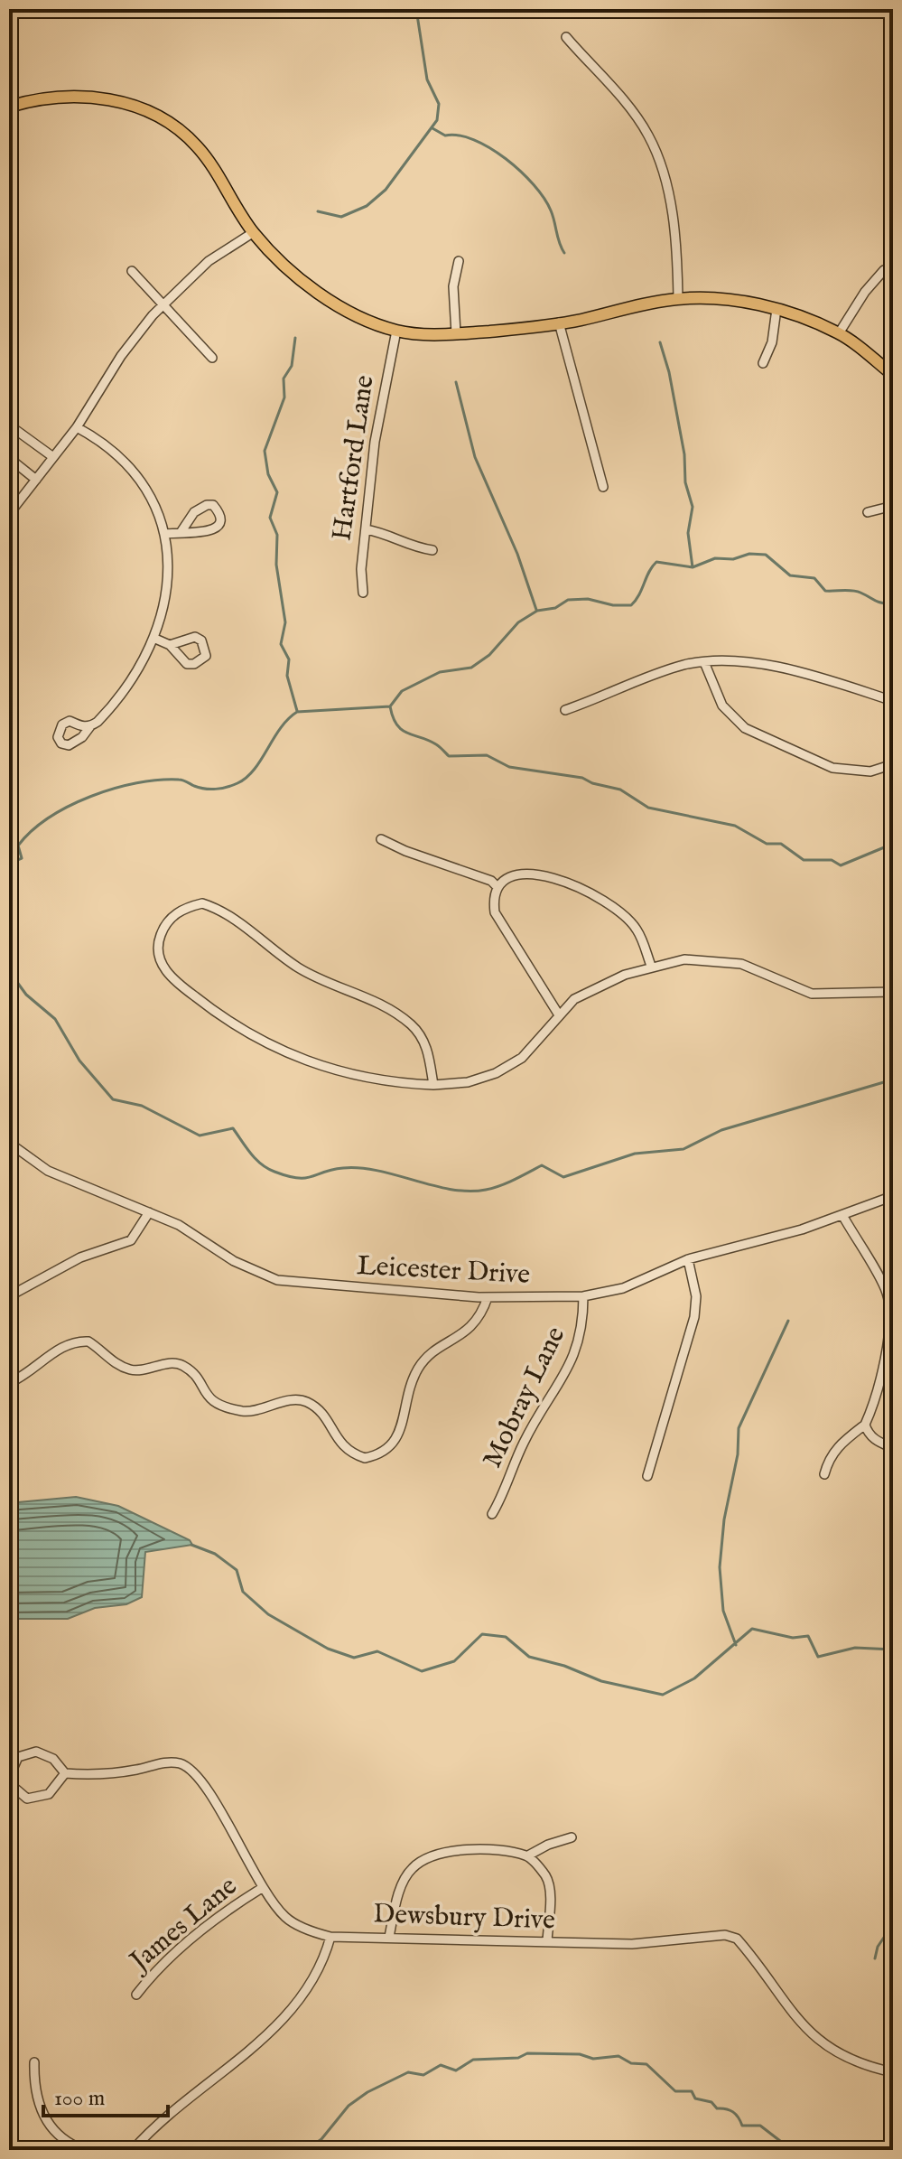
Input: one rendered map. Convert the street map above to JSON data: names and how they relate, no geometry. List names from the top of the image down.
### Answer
{
  "streets": {
    "street": [
      "Hartford Lane",
      "Leicester Drive",
      "Mobray Lane",
      "Dewsbury Drive",
      "James Lane"
    ]
  },
  "crossings": [
    ["Leicester Drive", "Mobray Lane"],
    ["Dewsbury Drive", "James Lane"]
  ],
  "scale_bar": "100 m"
}
